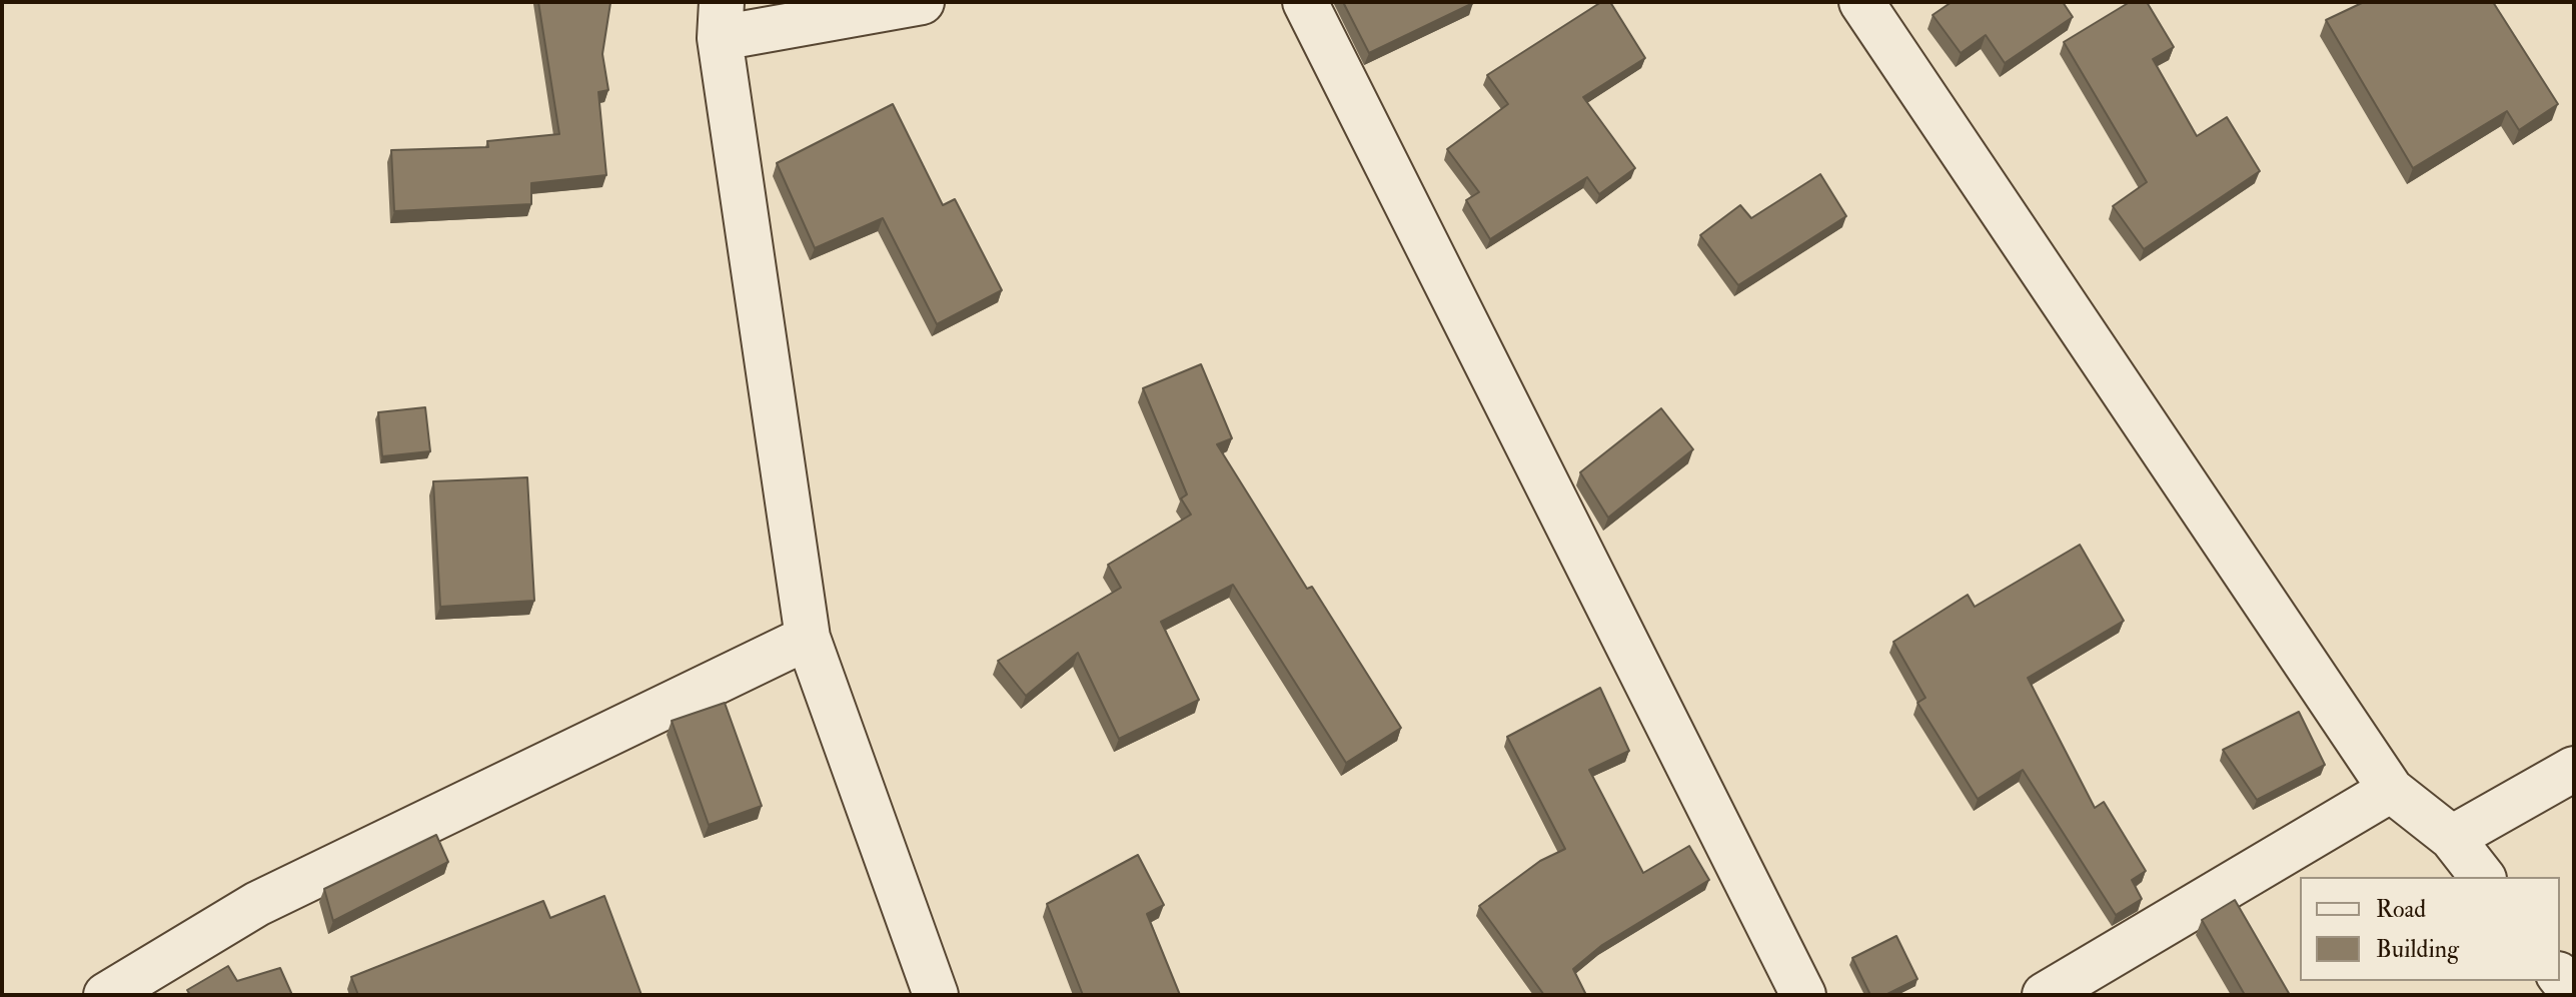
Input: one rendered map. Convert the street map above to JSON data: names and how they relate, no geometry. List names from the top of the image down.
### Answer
{
  "legend": ["Road", "Building"]
}
